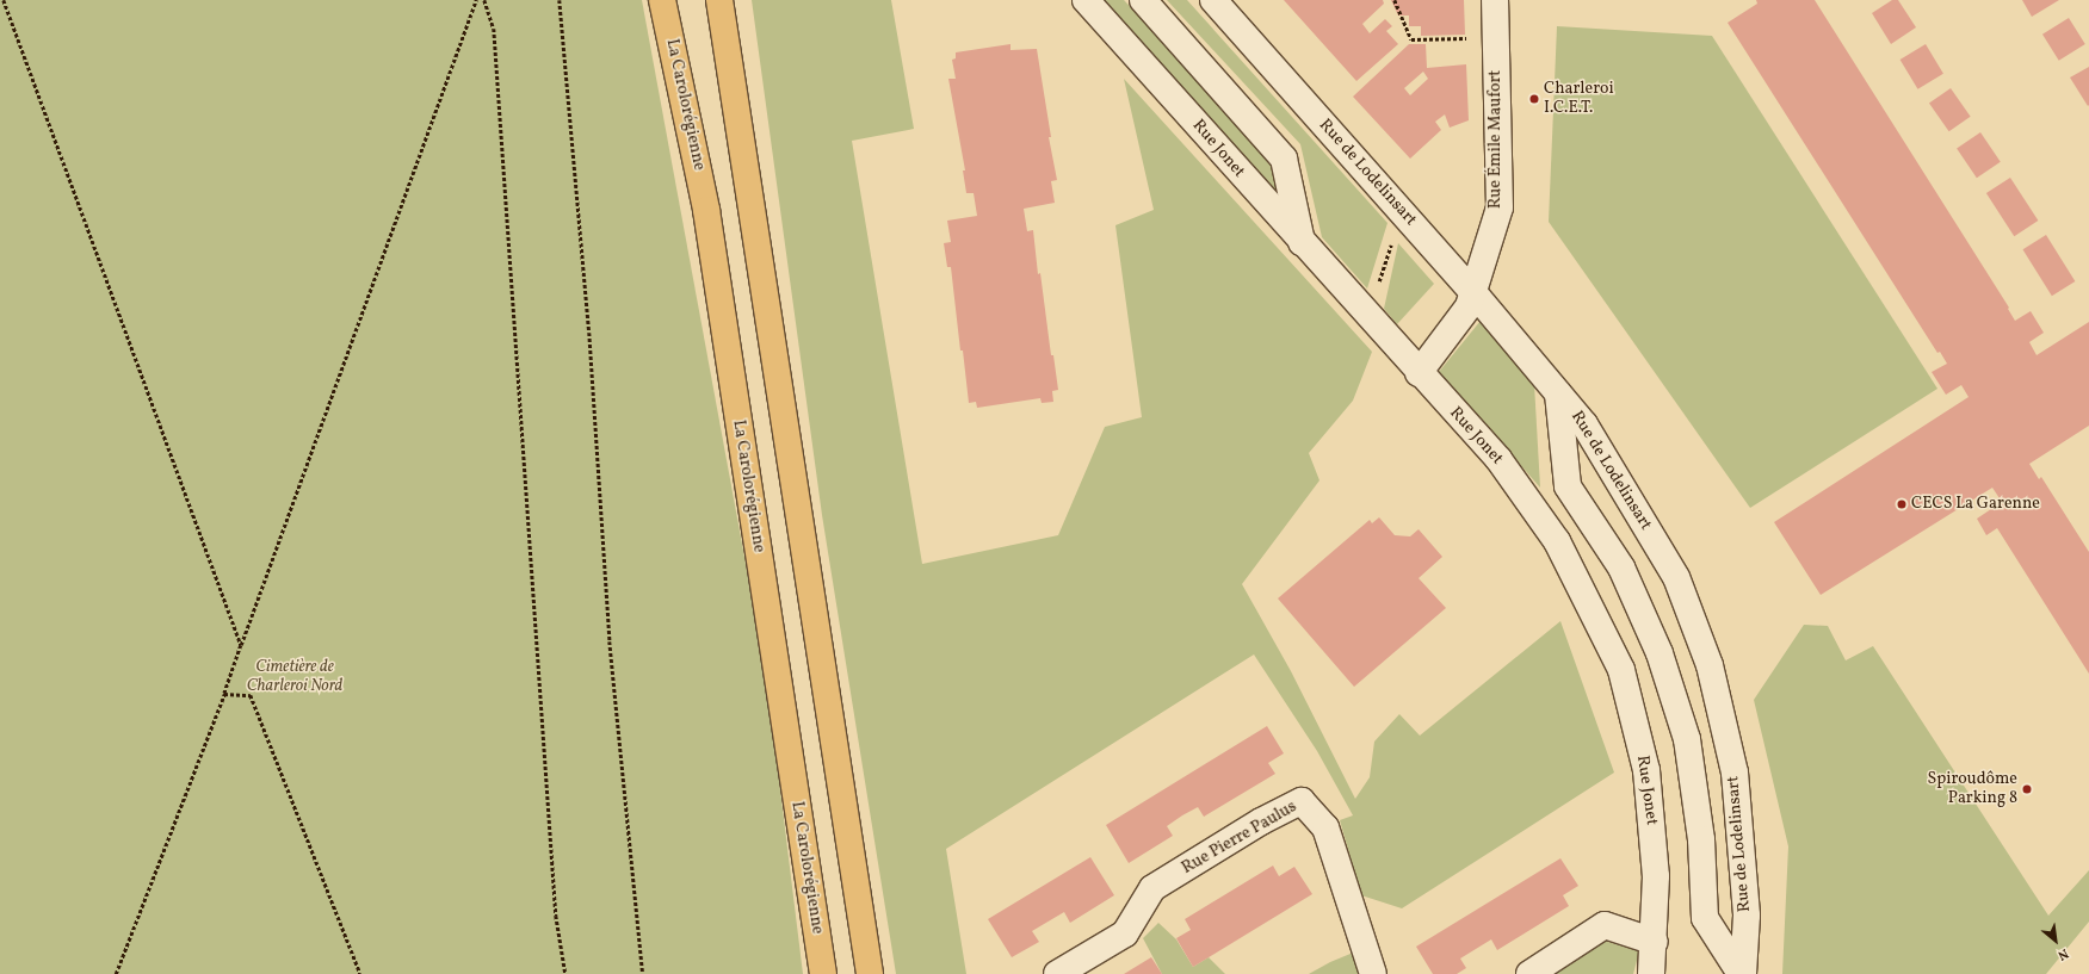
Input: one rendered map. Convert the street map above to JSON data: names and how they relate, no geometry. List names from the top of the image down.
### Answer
{
  "streets": {
    "highway": ["La Carolorégienne"],
    "street": [
      "Rue Émile Maufort",
      "Rue Jonet",
      "Rue de Lodelinsart",
      "Rue Pierre Paulus"
    ]
  },
  "crossings": [
    ["Rue Émile Maufort", "Rue Jonet"],
    ["Rue Émile Maufort", "Rue de Lodelinsart"]
  ],
  "parks": ["Cimetière de Charleroi Nord"],
  "places": ["Charleroi I.C.E.T.", "CECS La Garenne", "Spiroudôme Parking 8"],
  "north": "bottom right"
}
